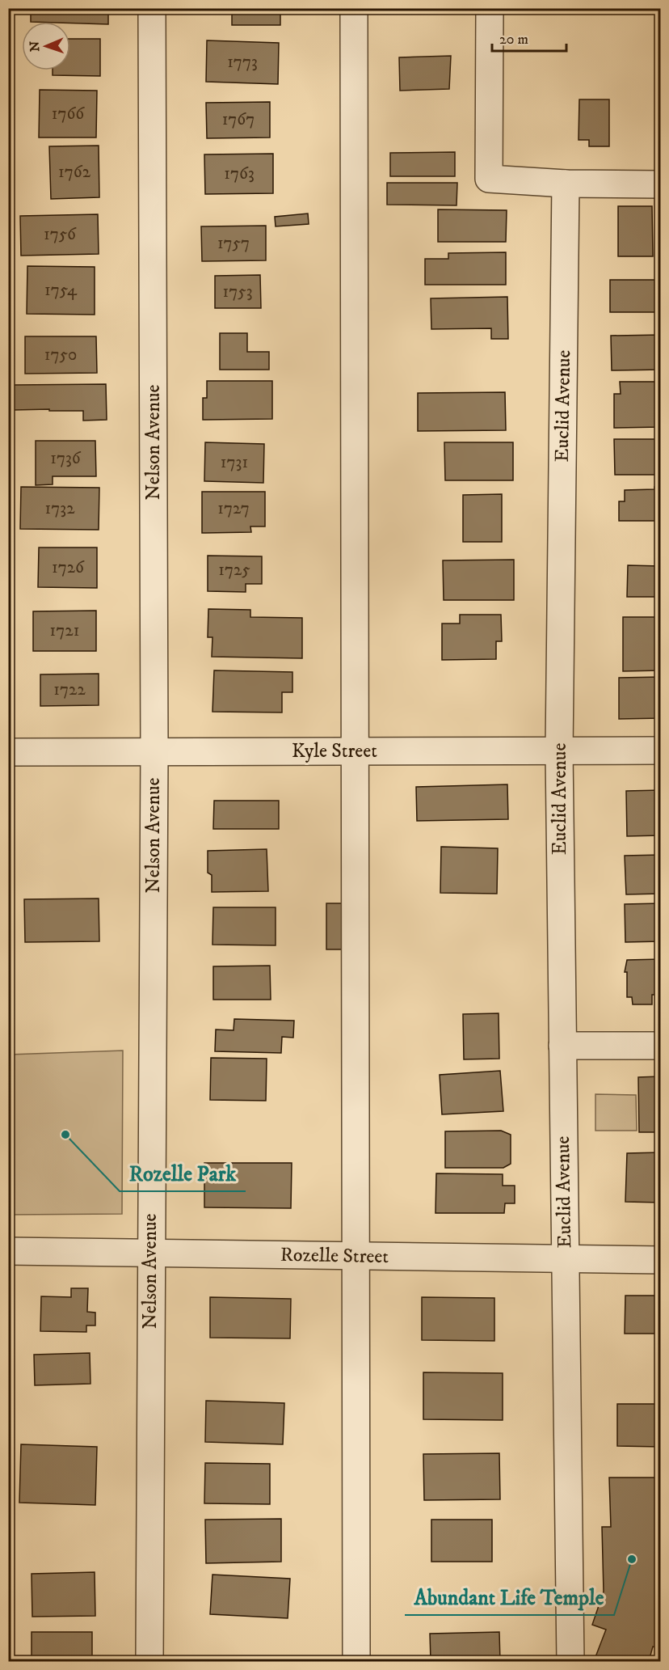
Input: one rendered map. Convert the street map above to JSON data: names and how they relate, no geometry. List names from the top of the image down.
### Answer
{
  "streets": {
    "street": [
      "Euclid Avenue",
      "Nelson Avenue",
      "Kyle Street",
      "Rozelle Street"
    ]
  },
  "crossings": [
    ["Euclid Avenue", "Kyle Street"],
    ["Euclid Avenue", "Rozelle Street"],
    ["Nelson Avenue", "Kyle Street"],
    ["Nelson Avenue", "Rozelle Street"]
  ],
  "places": ["Rozelle Park", "Abundant Life Temple"],
  "house_numbers": [
    "1773",
    "1766",
    "1767",
    "1762",
    "1763",
    "1756",
    "1757",
    "1754",
    "1753",
    "1750",
    "1736",
    "1731",
    "1732",
    "1727",
    "1726",
    "1725",
    "1721",
    "1722"
  ],
  "scale_bar": "20 m",
  "north": "left"
}
